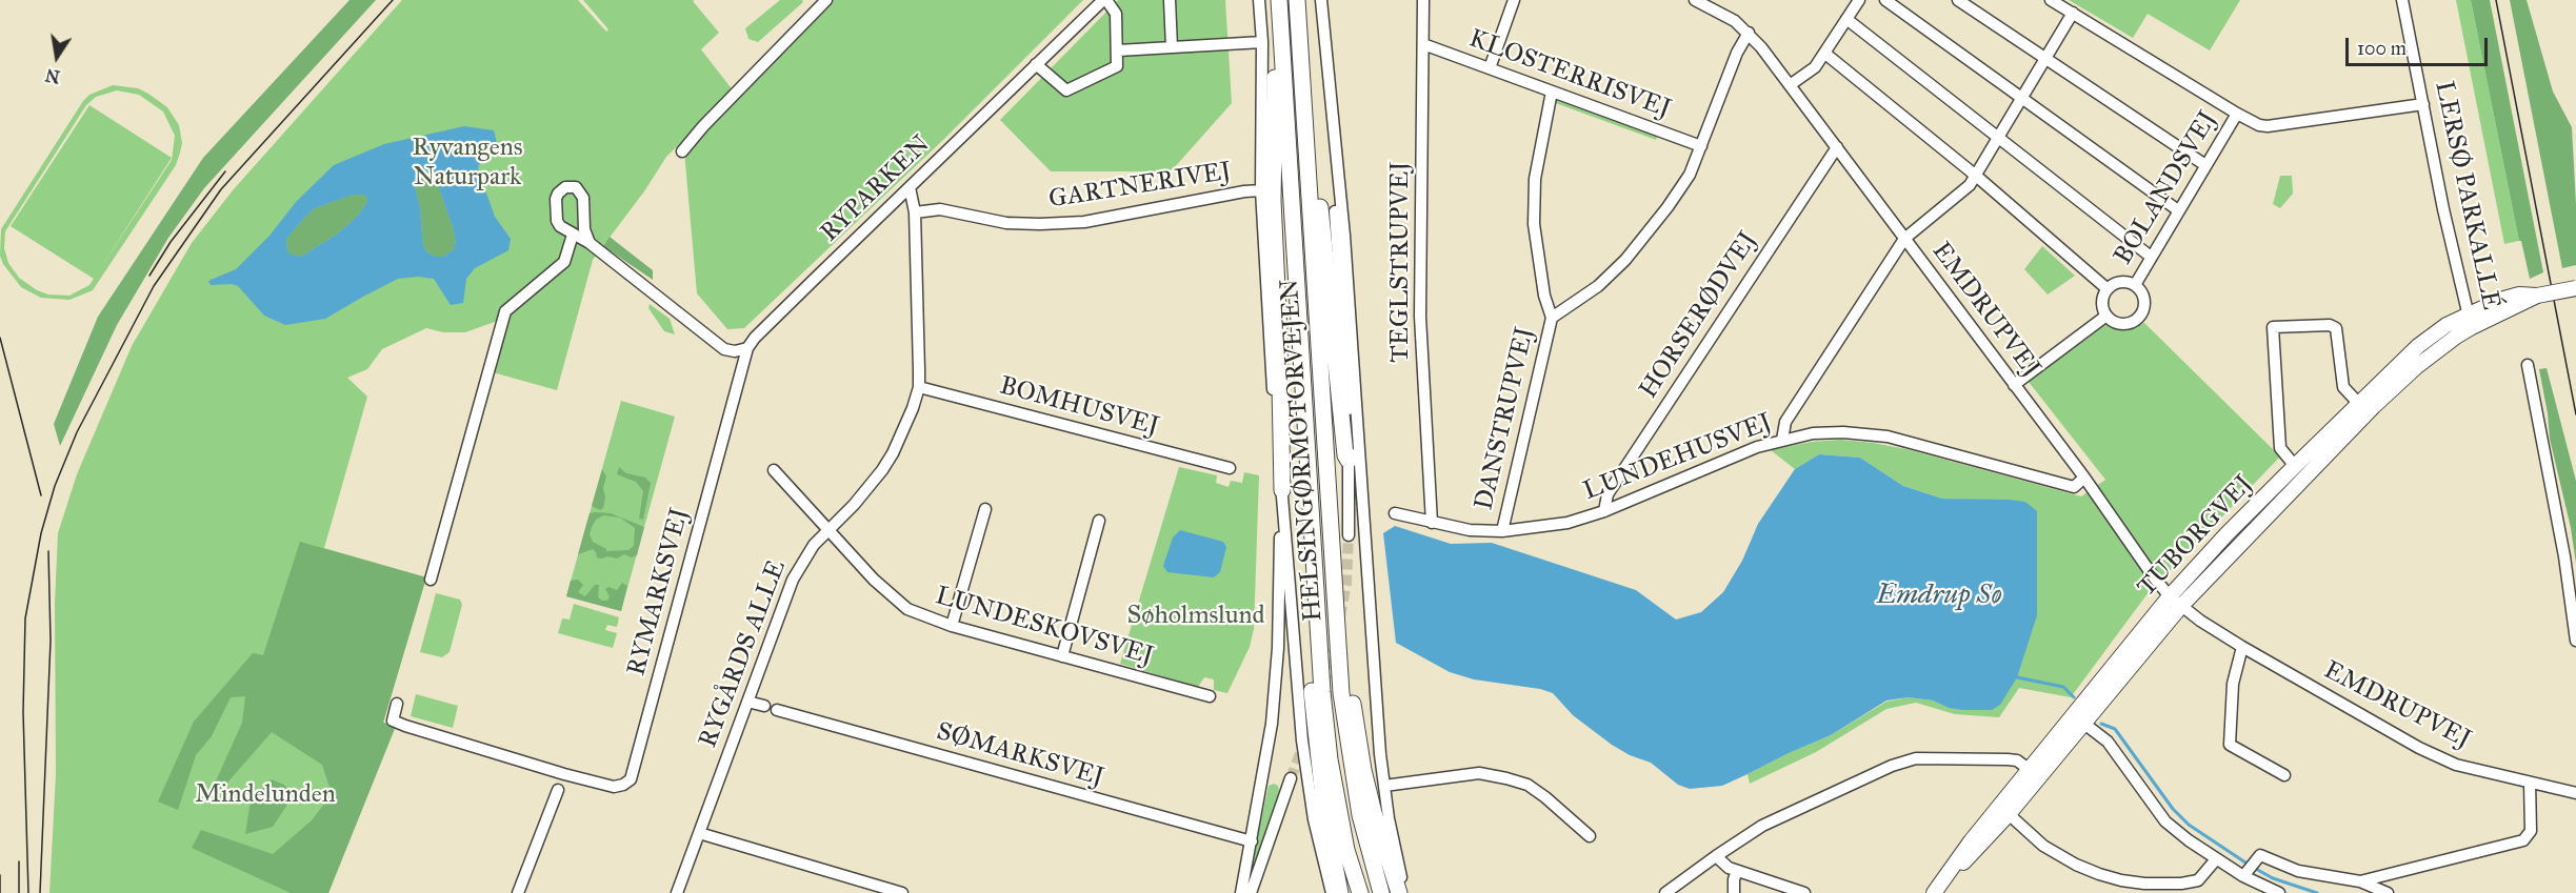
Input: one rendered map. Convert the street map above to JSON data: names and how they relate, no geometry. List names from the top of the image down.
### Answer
{
  "streets": {
    "highway": ["HELSINGØRMOTORVEJEN"],
    "main road": ["TUBORGVEJ"],
    "street": [
      "KLOSTERRISVEJ",
      "GARTNERIVEJ",
      "BOLANDSVEJ",
      "RYPARKEN",
      "LERSØ PARKALLÉ",
      "TEGLSTRUPVEJ",
      "EMDRUPVEJ",
      "HORSERØDVEJ",
      "BOMHUSVEJ",
      "DANSTRUPVEJ",
      "LUNDEHUSVEJ",
      "RYMARKSVEJ",
      "LUNDESKOVSVEJ",
      "RYGÅRDS ALLE",
      "SØMARKSVEJ"
    ]
  },
  "crossings": [
    ["KLOSTERRISVEJ", "TEGLSTRUPVEJ"],
    ["KLOSTERRISVEJ", "DANSTRUPVEJ"],
    ["RYPARKEN", "RYMARKSVEJ"],
    ["LERSØ PARKALLÉ", "TUBORGVEJ"],
    ["TEGLSTRUPVEJ", "LUNDEHUSVEJ"],
    ["EMDRUPVEJ", "HORSERØDVEJ"],
    ["EMDRUPVEJ", "LUNDEHUSVEJ"],
    ["EMDRUPVEJ", "TUBORGVEJ"],
    ["HORSERØDVEJ", "LUNDEHUSVEJ"],
    ["BOMHUSVEJ", "RYGÅRDS ALLE"],
    ["DANSTRUPVEJ", "LUNDEHUSVEJ"],
    ["LUNDESKOVSVEJ", "RYGÅRDS ALLE"]
  ],
  "water": ["Emdrup Sø"],
  "parks": ["Ryvangens Naturpark", "Søholmslund", "Mindelunden"],
  "scale_bar": "100 m",
  "north": "bottom"
}
